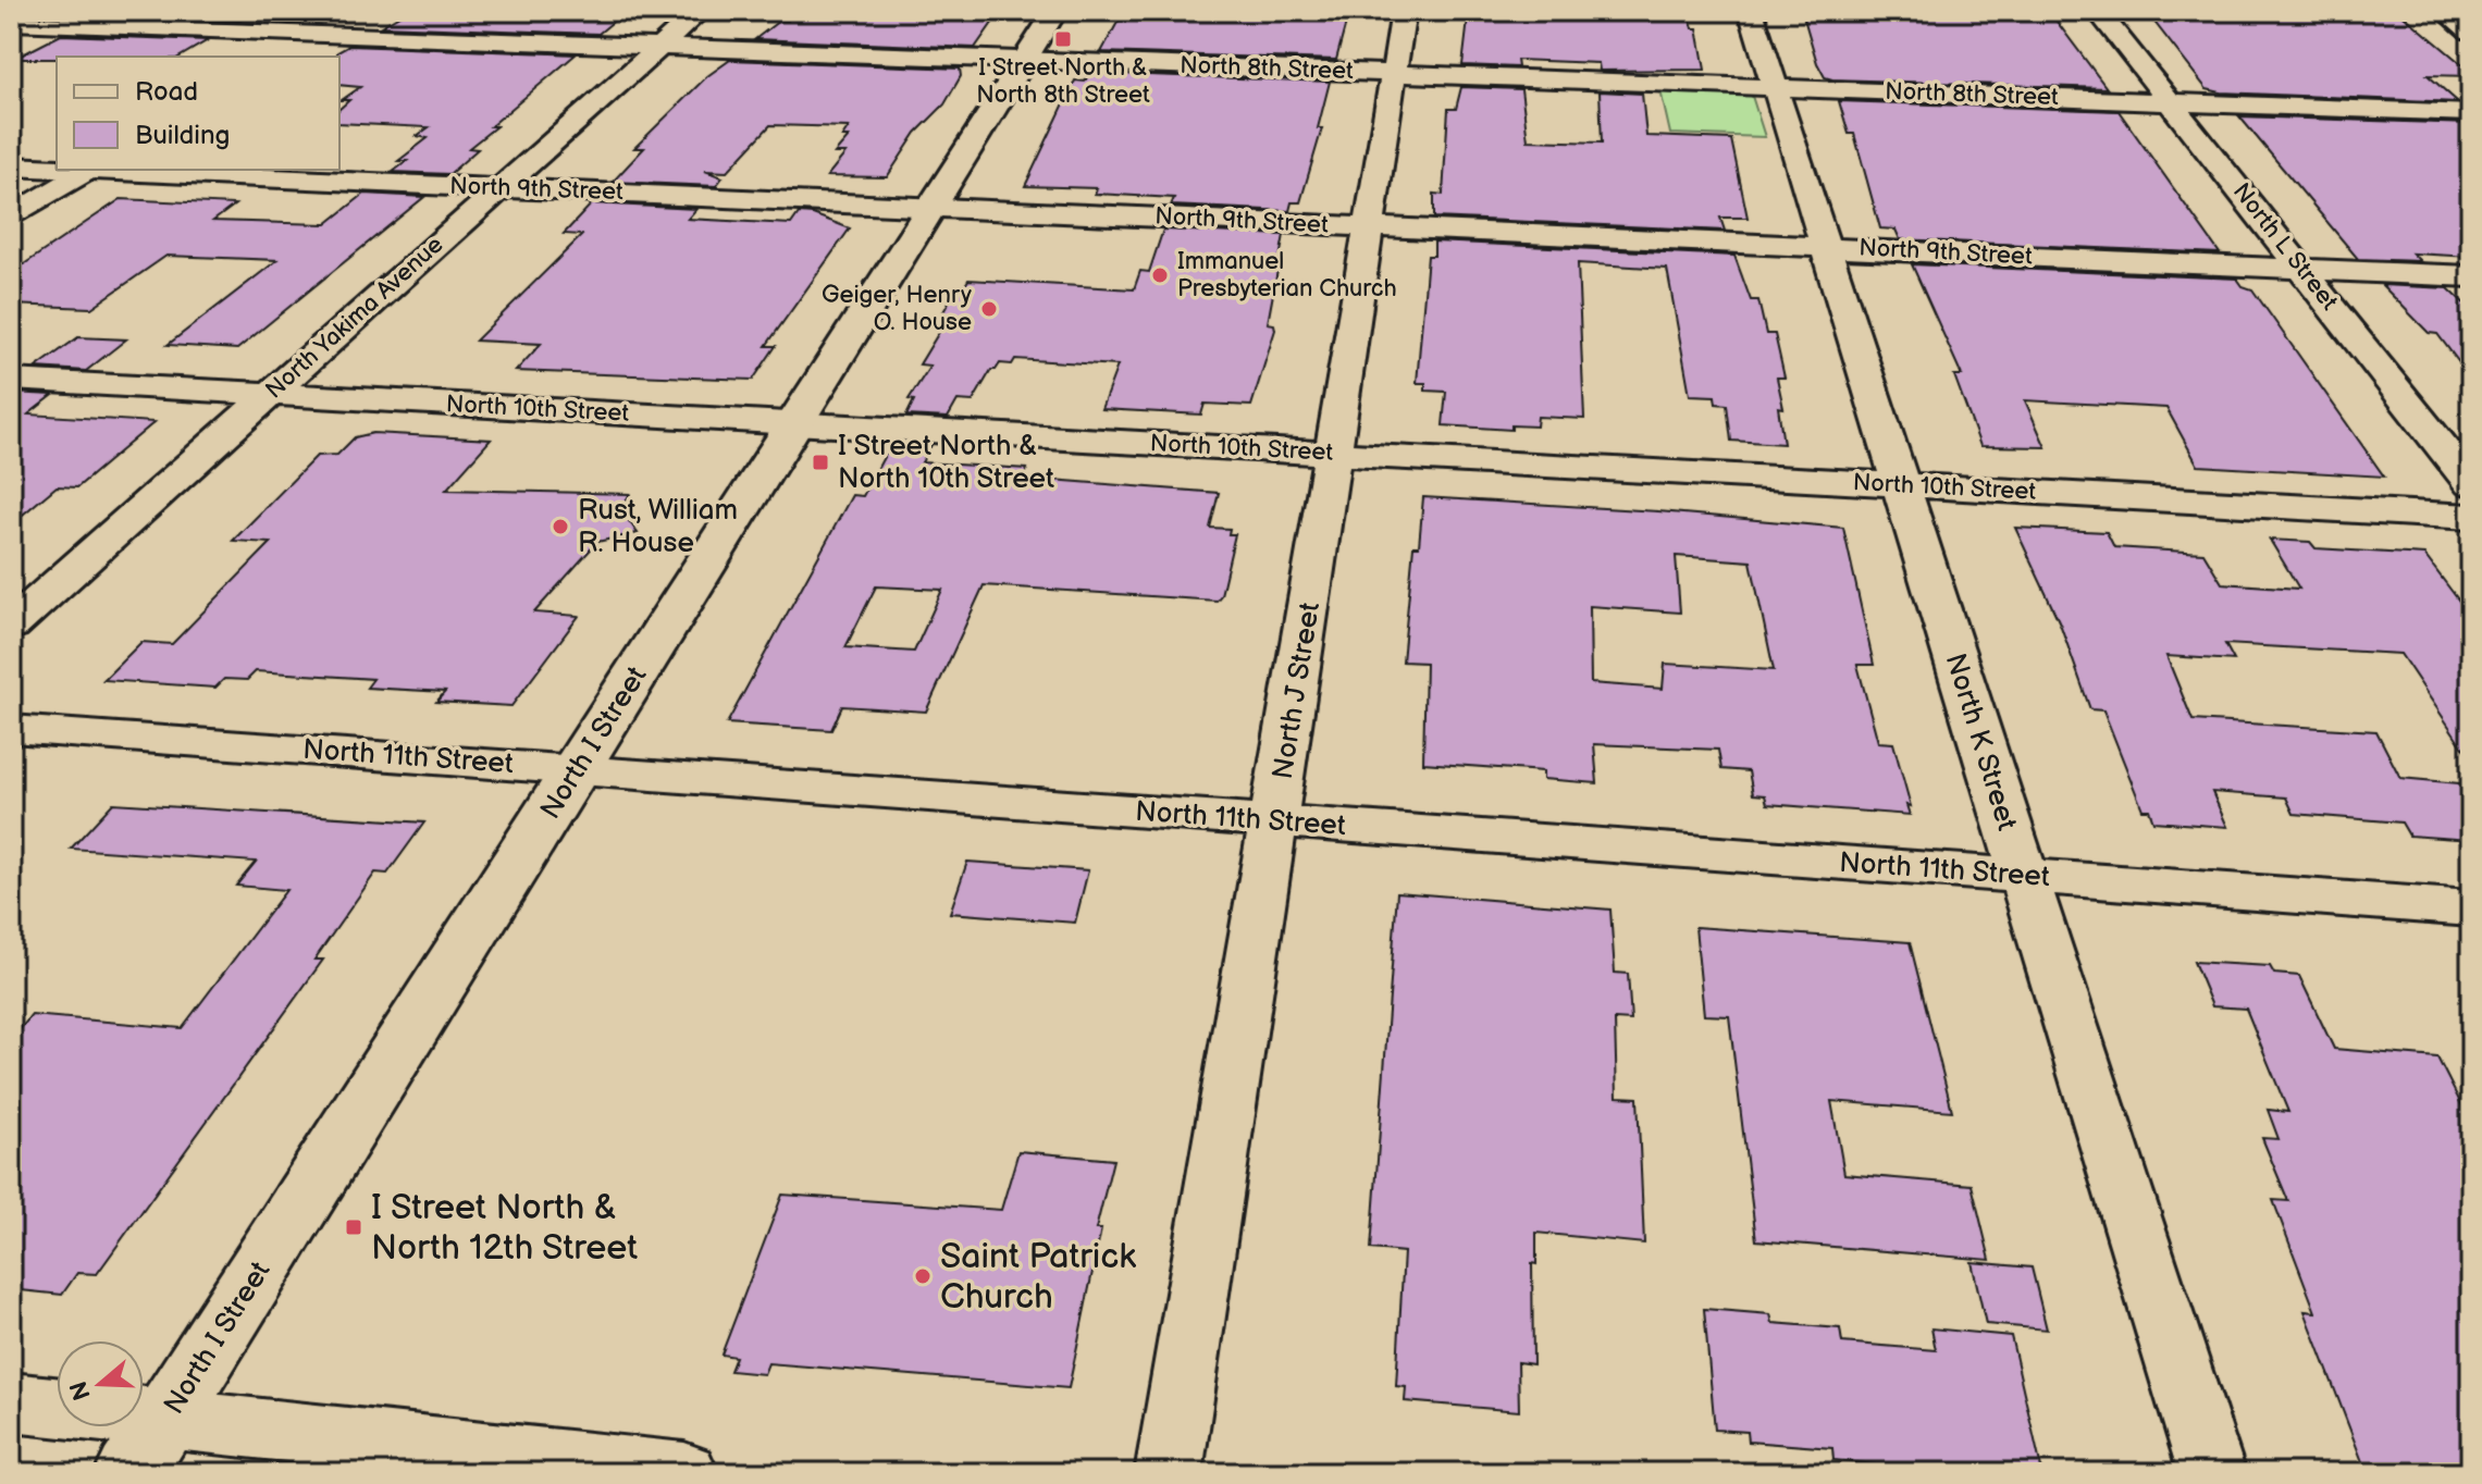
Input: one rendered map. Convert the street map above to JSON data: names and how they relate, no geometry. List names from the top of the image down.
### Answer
{
  "streets": {
    "main road": ["North I Street"],
    "street": [
      "North 8th Street",
      "North 9th Street",
      "North L Street",
      "North Yakima Avenue",
      "North 10th Street",
      "North J Street",
      "North K Street",
      "North 11th Street"
    ]
  },
  "crossings": [
    ["North 8th Street", "North L Street"],
    ["North 8th Street", "North Yakima Avenue"],
    ["North 8th Street", "North J Street"],
    ["North 8th Street", "North K Street"],
    ["North 8th Street", "North I Street"],
    ["North 9th Street", "North L Street"],
    ["North 9th Street", "North Yakima Avenue"],
    ["North 9th Street", "North J Street"],
    ["North 9th Street", "North K Street"],
    ["North 9th Street", "North I Street"],
    ["North Yakima Avenue", "North 10th Street"],
    ["North 10th Street", "North J Street"],
    ["North 10th Street", "North K Street"],
    ["North 10th Street", "North I Street"],
    ["North J Street", "North 11th Street"],
    ["North K Street", "North 11th Street"],
    ["North I Street", "North 11th Street"]
  ],
  "places": {
    "transit": ["I Street North & North 8th Street", "I Street North & North 10th Street", "I Street North & North 12th Street"],
    "other": [
      "Immanuel Presbyterian Church",
      "Geiger, Henry O. House",
      "Rust, William R. House",
      "Saint Patrick Church"
    ]
  },
  "legend": ["Road", "Building"],
  "north": "left"
}
